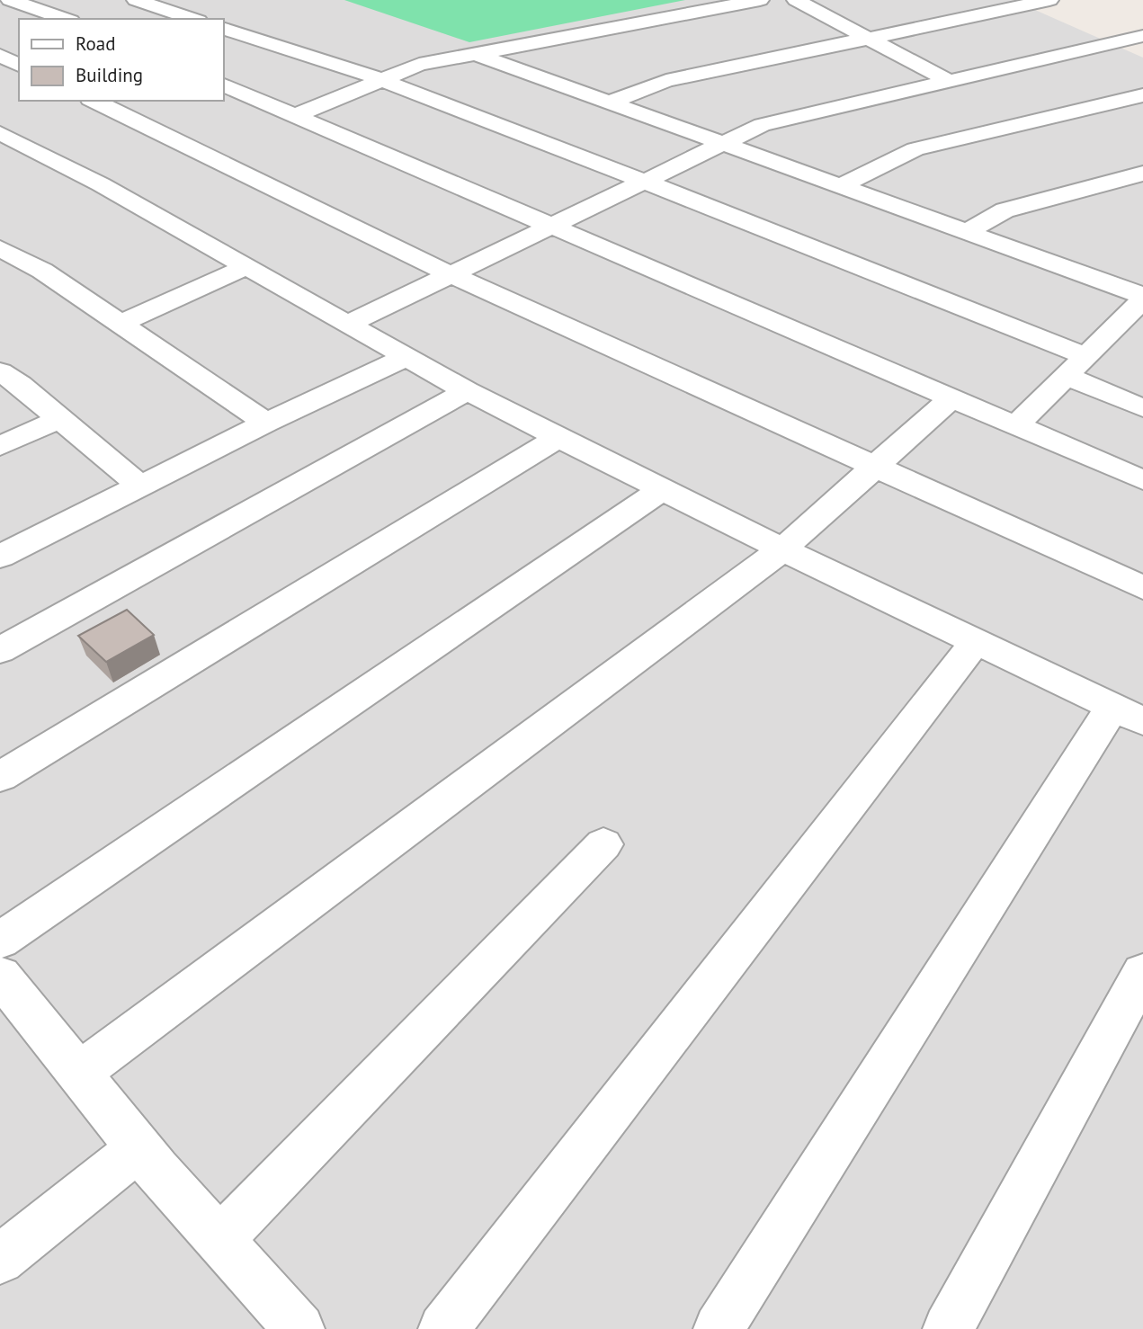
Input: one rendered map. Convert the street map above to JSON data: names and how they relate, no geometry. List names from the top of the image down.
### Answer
{
  "legend": ["Road", "Building"]
}
